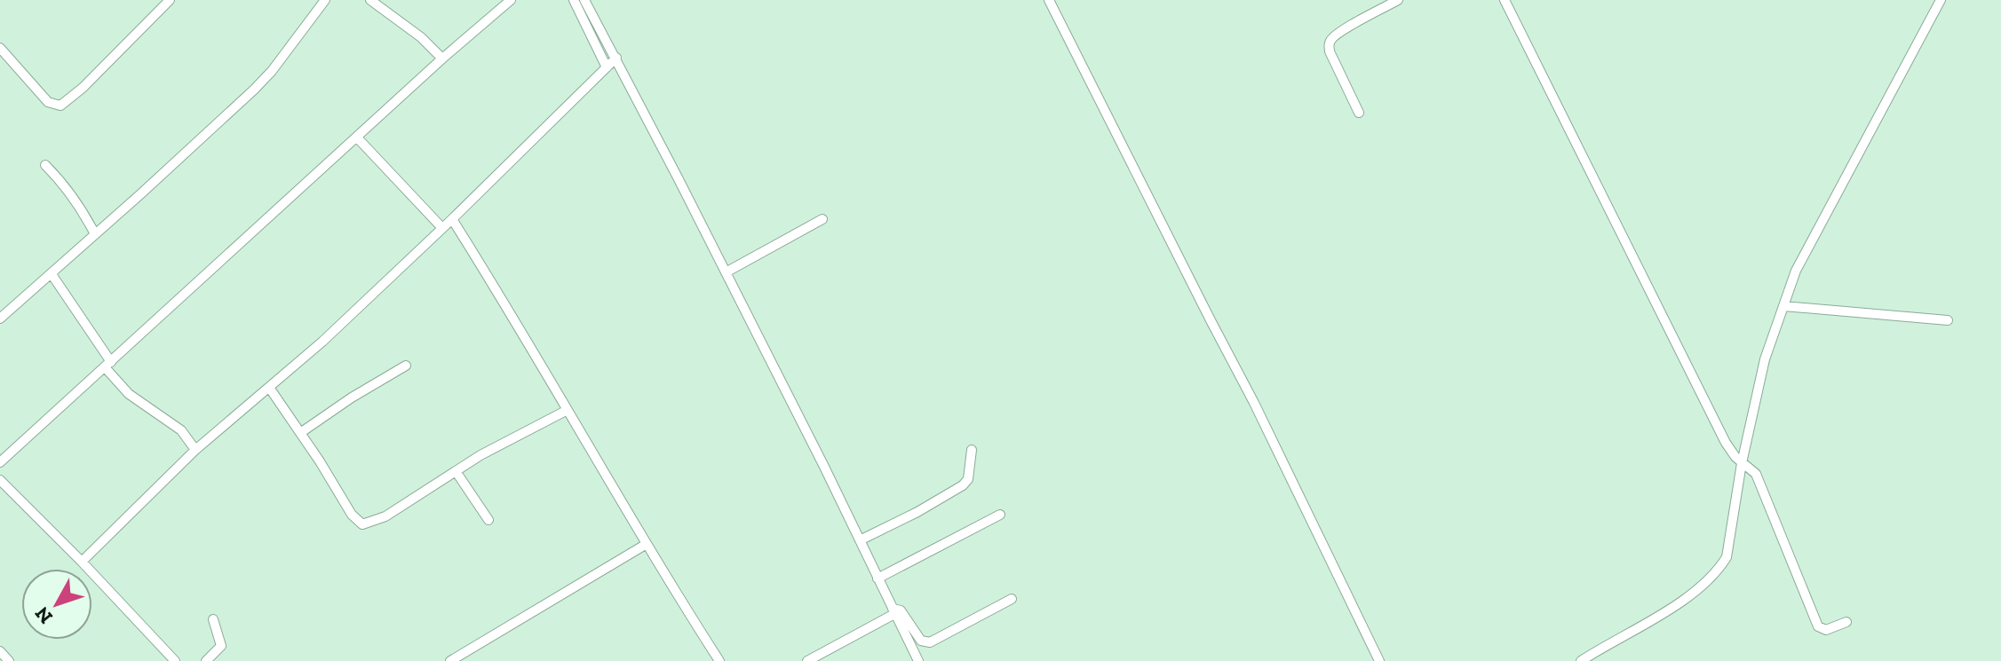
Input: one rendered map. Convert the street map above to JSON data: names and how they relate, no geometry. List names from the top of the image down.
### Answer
{
  "north": "bottom left"
}
